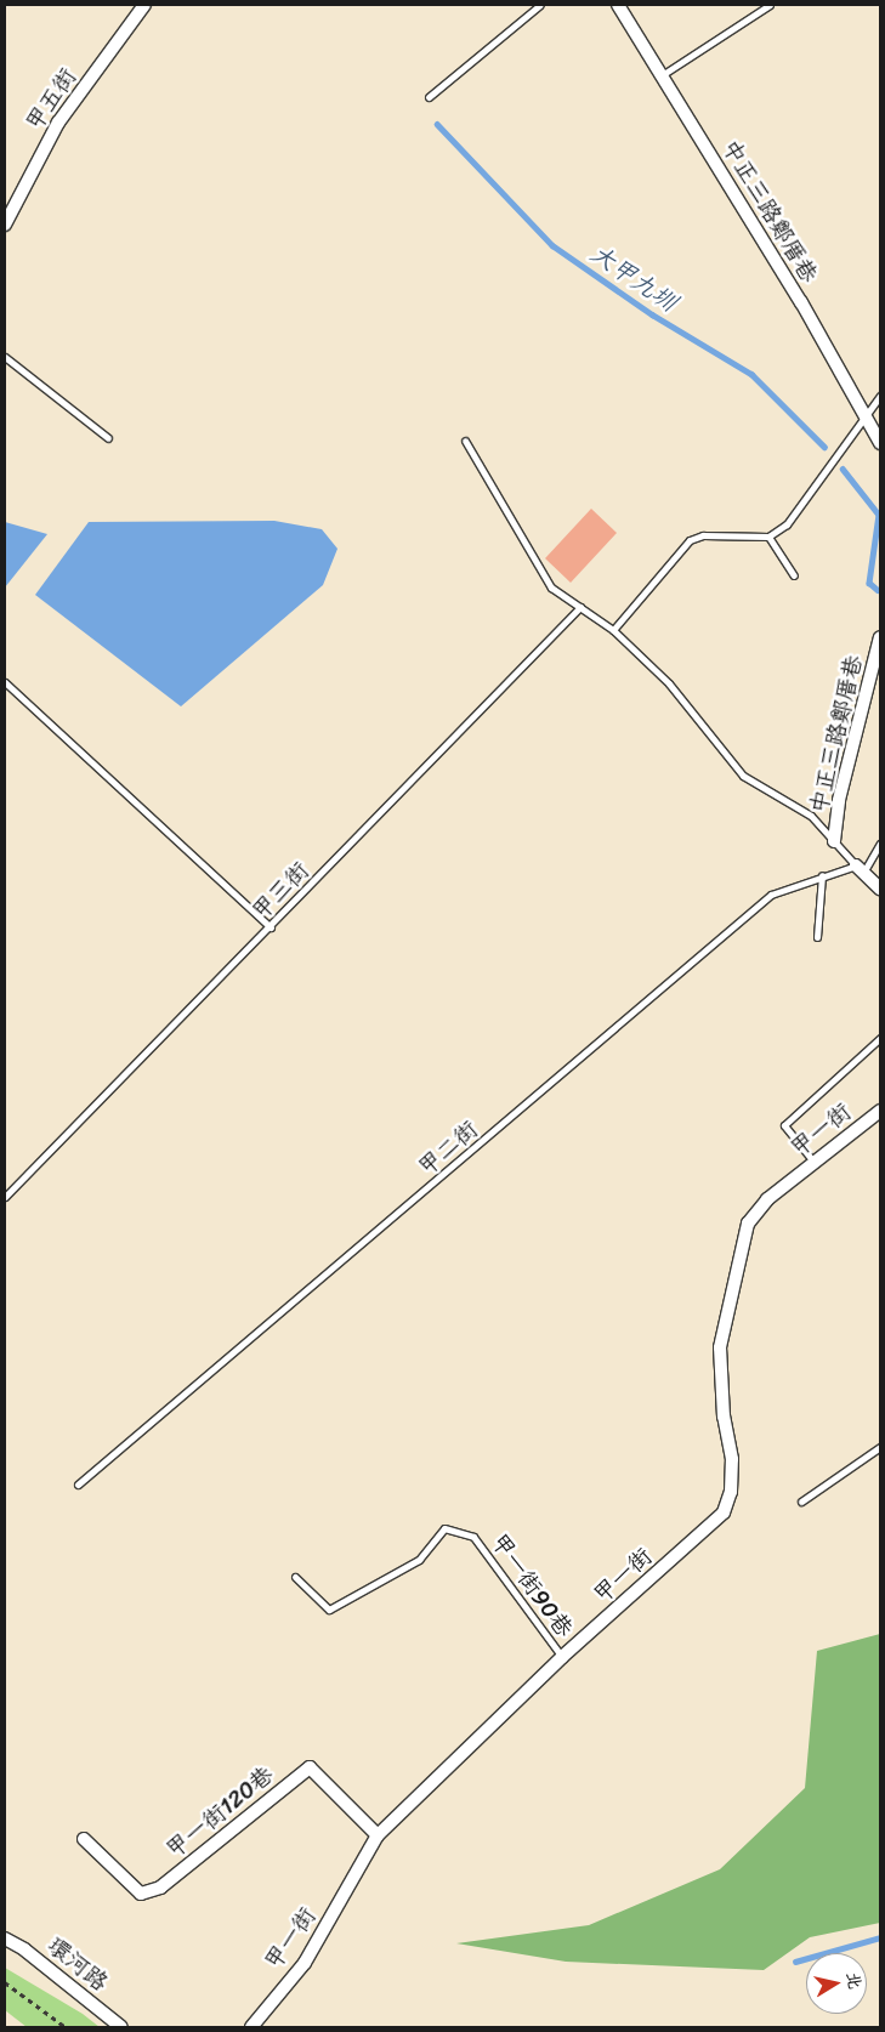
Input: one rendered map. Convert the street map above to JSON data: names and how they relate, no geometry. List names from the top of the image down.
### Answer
{
  "streets": {
    "street": [
      "甲五街",
      "中正三路鄭厝巷",
      "甲一街",
      "甲一街120巷",
      "環河路"
    ],
    "lane": ["甲三街", "甲二街", "甲一街90巷"]
  },
  "crossings": [
    ["甲一街", "甲一街90巷"],
    ["甲一街", "甲一街120巷"]
  ],
  "water": ["大甲九圳"],
  "north": "right"
}
